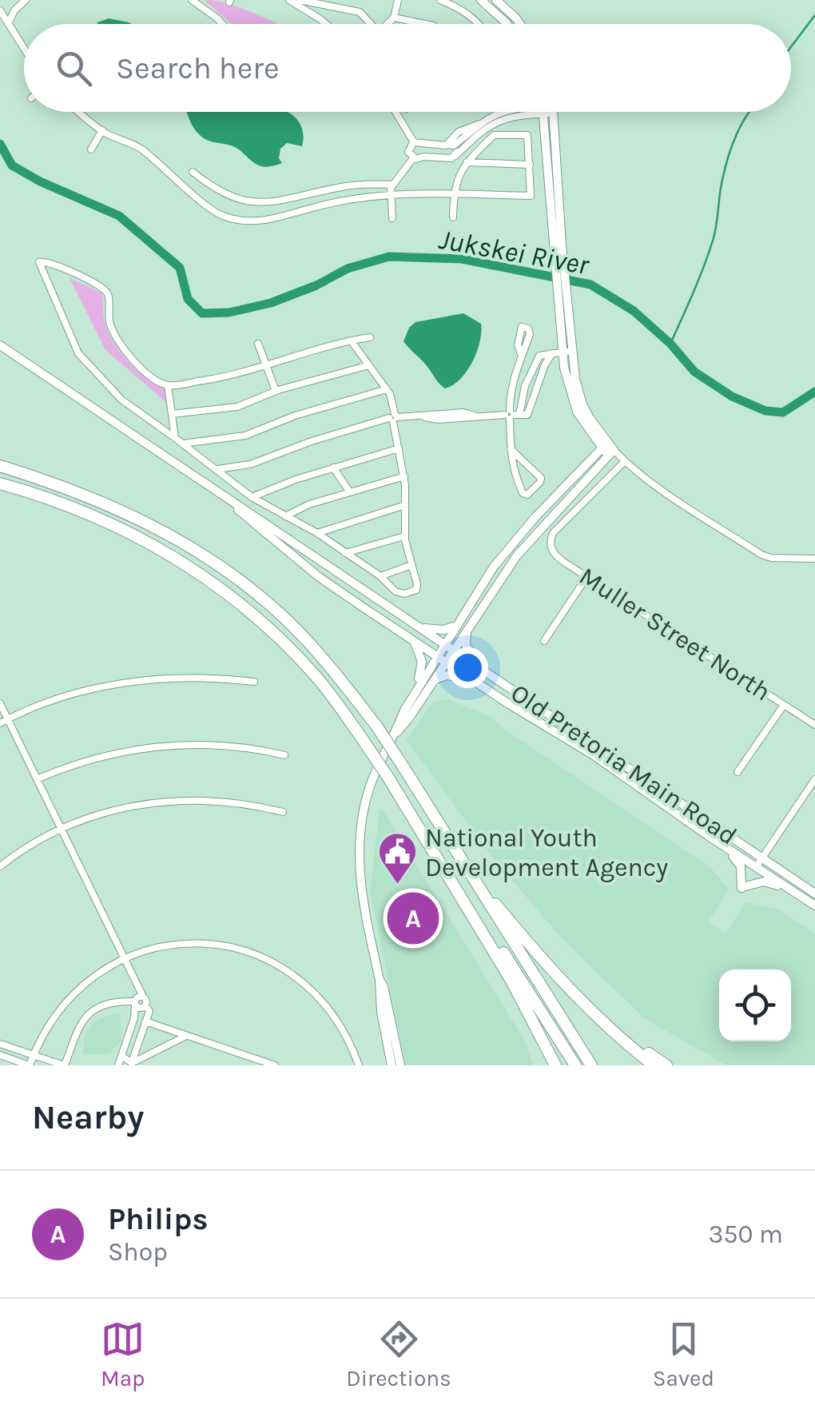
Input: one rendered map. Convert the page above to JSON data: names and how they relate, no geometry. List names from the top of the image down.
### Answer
{
  "streets": {
    "main road": ["Old Pretoria Main Road"],
    "street": ["Muller Street North"]
  },
  "water": ["Jukskei River"],
  "places": {
    "public building": ["National Youth Development Agency"]
  },
  "page": {
    "search": "Search here",
    "pins": "A",
    "heading": "Nearby",
    "list": [
      {
        "mark": "A",
        "name": "Philips",
        "note": "Shop",
        "value": "350 m"
      }
    ],
    "nav": ["Map", "Directions", "Saved"]
  }
}
